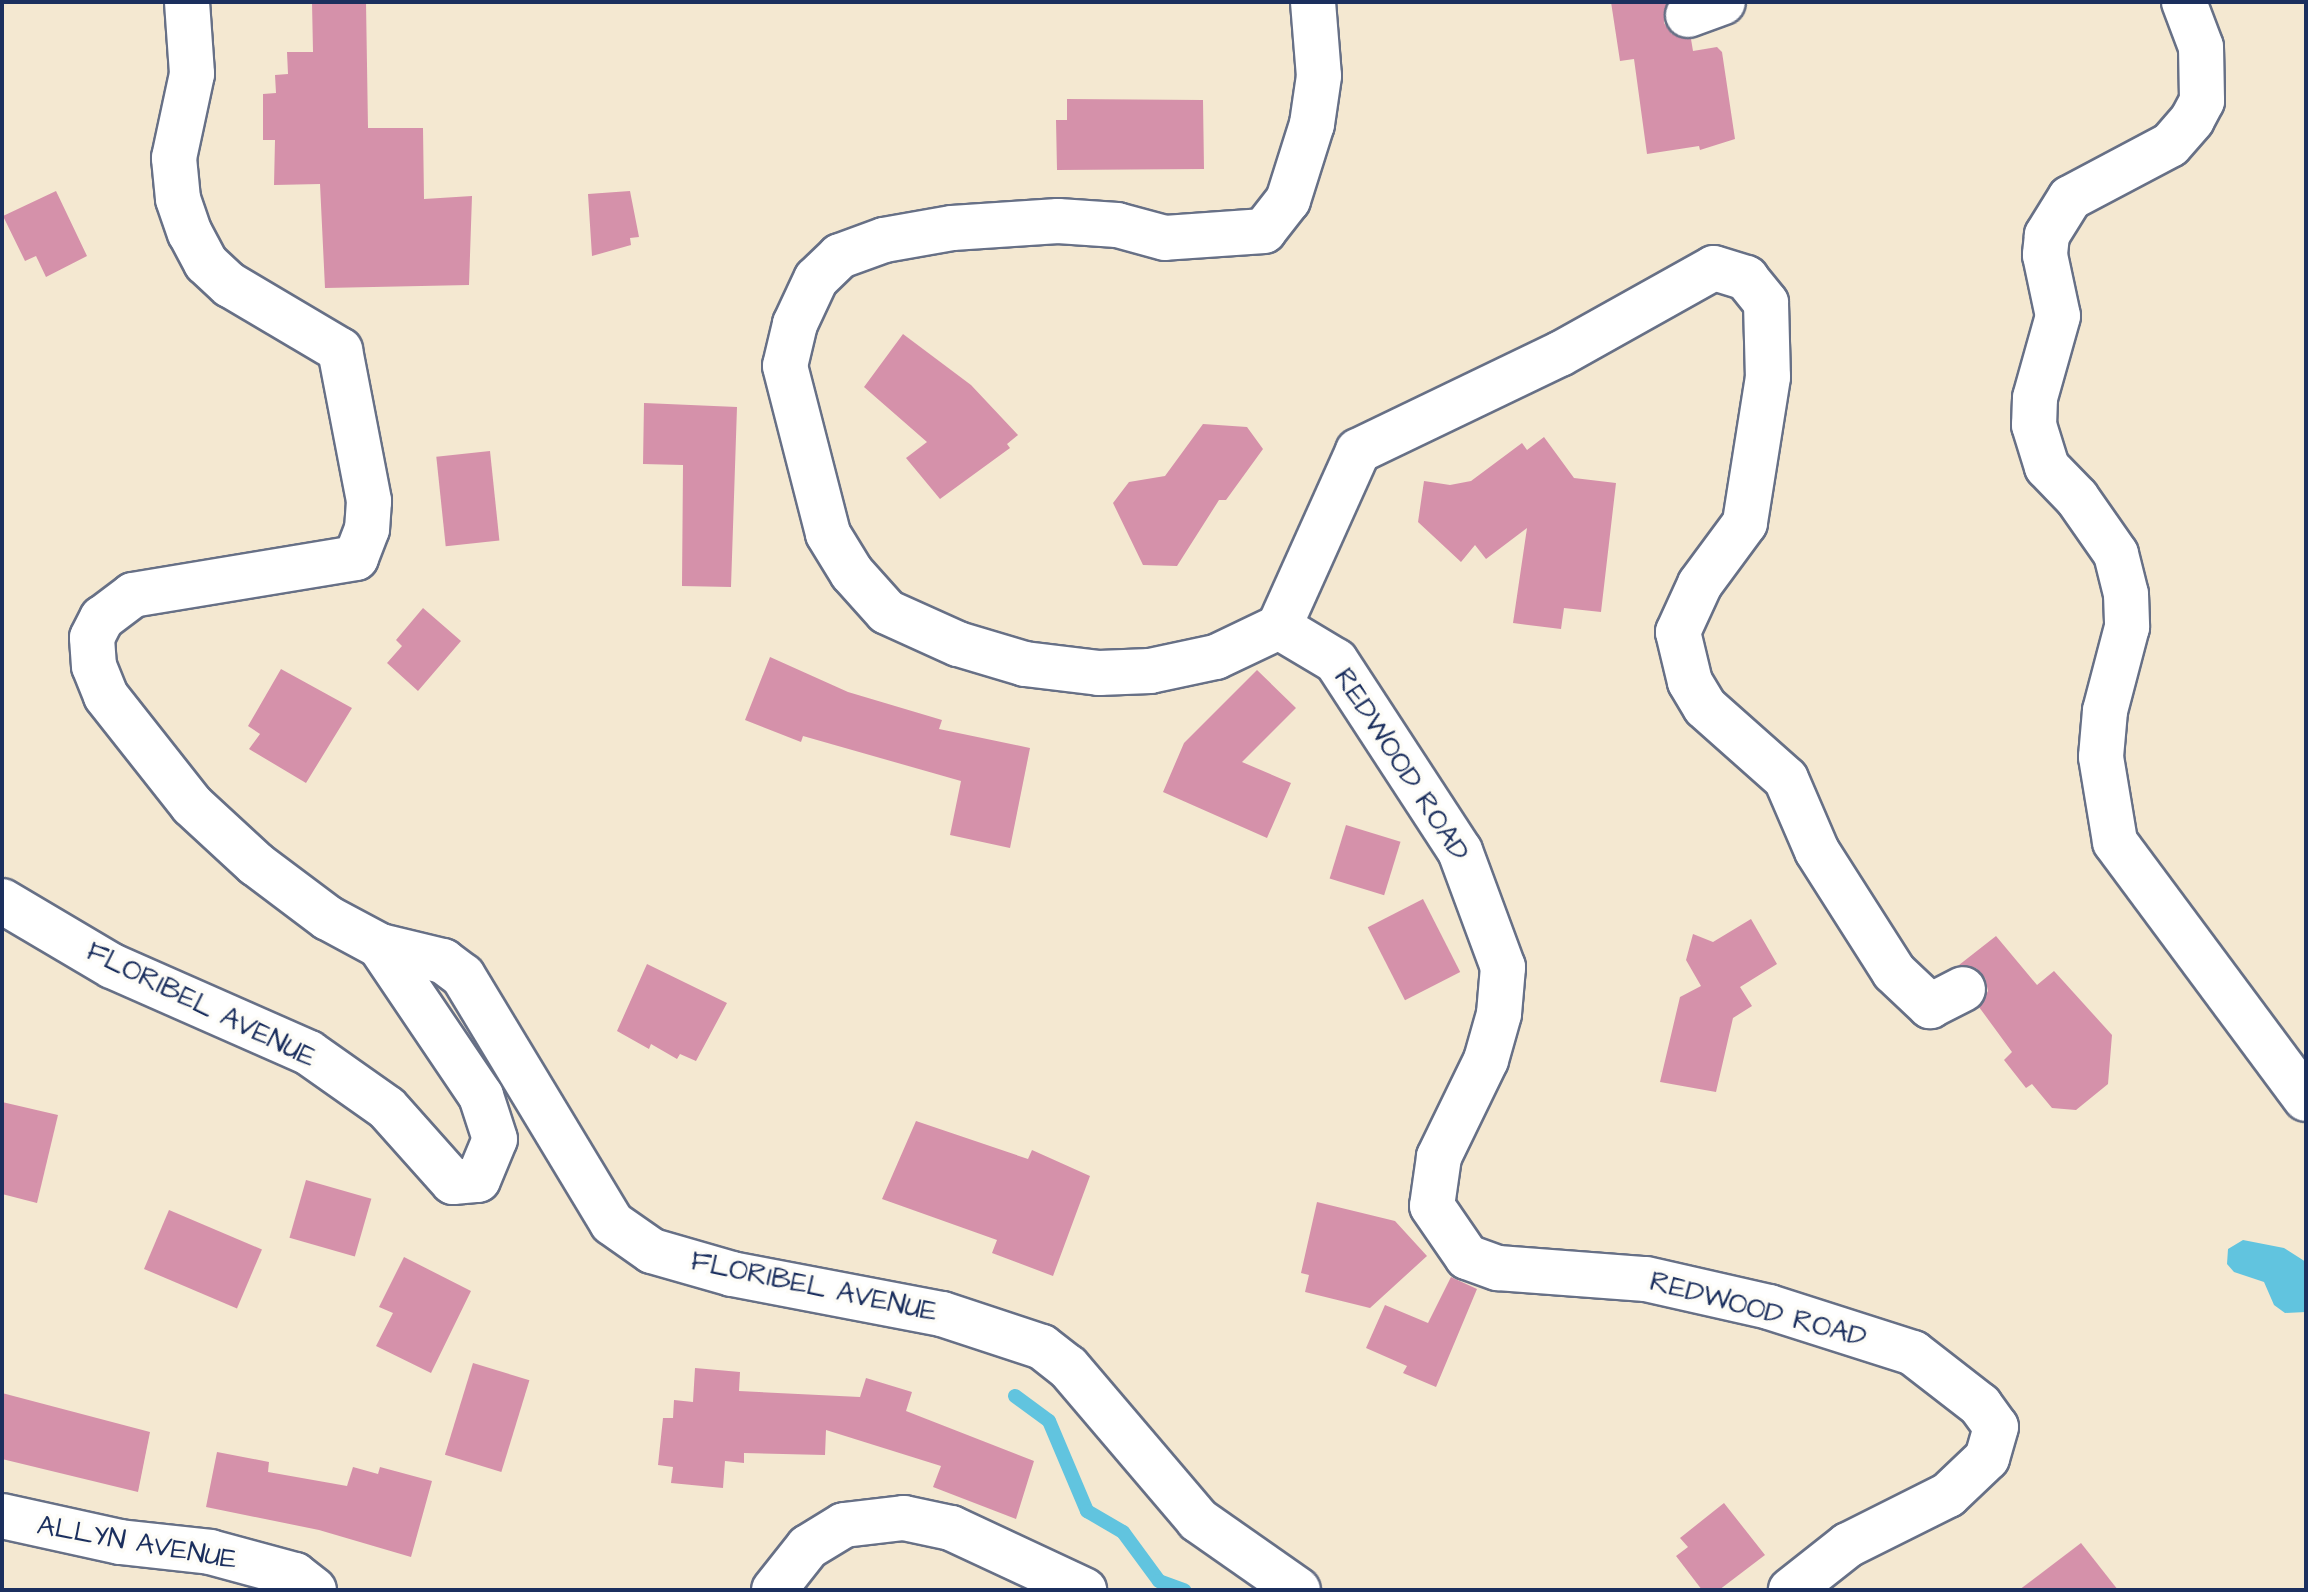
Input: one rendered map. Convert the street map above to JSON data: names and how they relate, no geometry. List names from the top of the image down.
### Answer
{
  "streets": {
    "street": ["REDWOOD ROAD", "FLORIBEL AVENUE", "ALLYN AVENUE"]
  }
}
